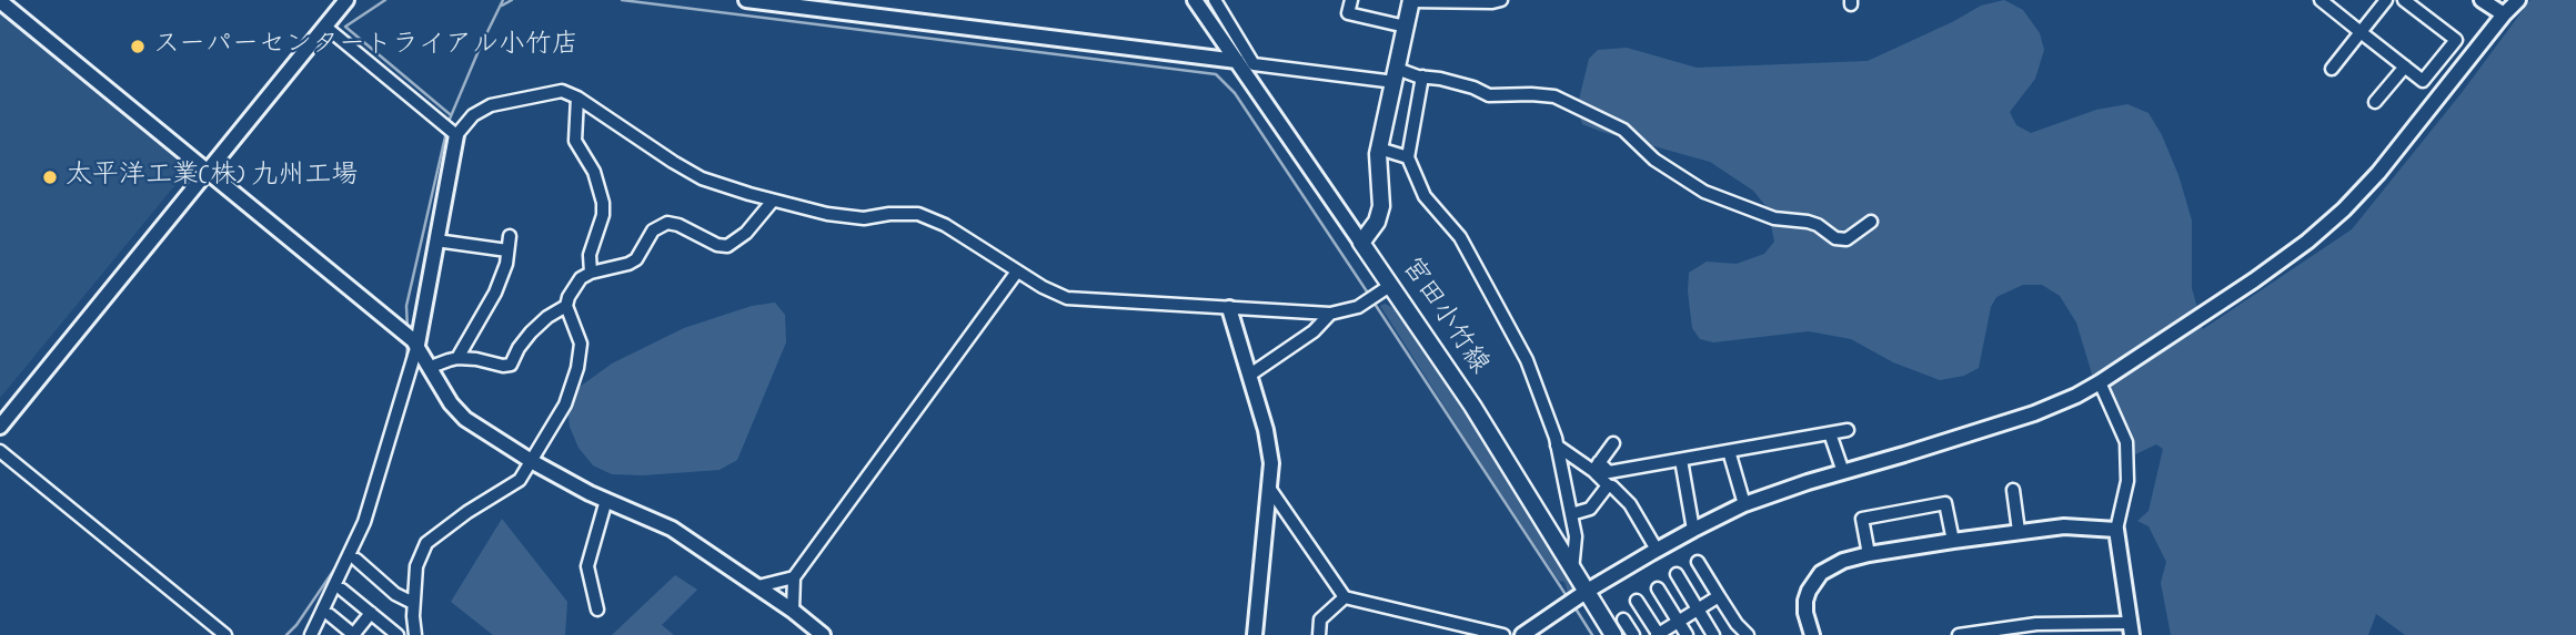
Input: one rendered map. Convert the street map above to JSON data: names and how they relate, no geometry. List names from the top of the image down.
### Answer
{
  "streets": {
    "main road": ["宮田小竹線"]
  },
  "places": ["スーパーセンタートライアル小竹店", "太平洋工業(株) 九州工場"]
}
